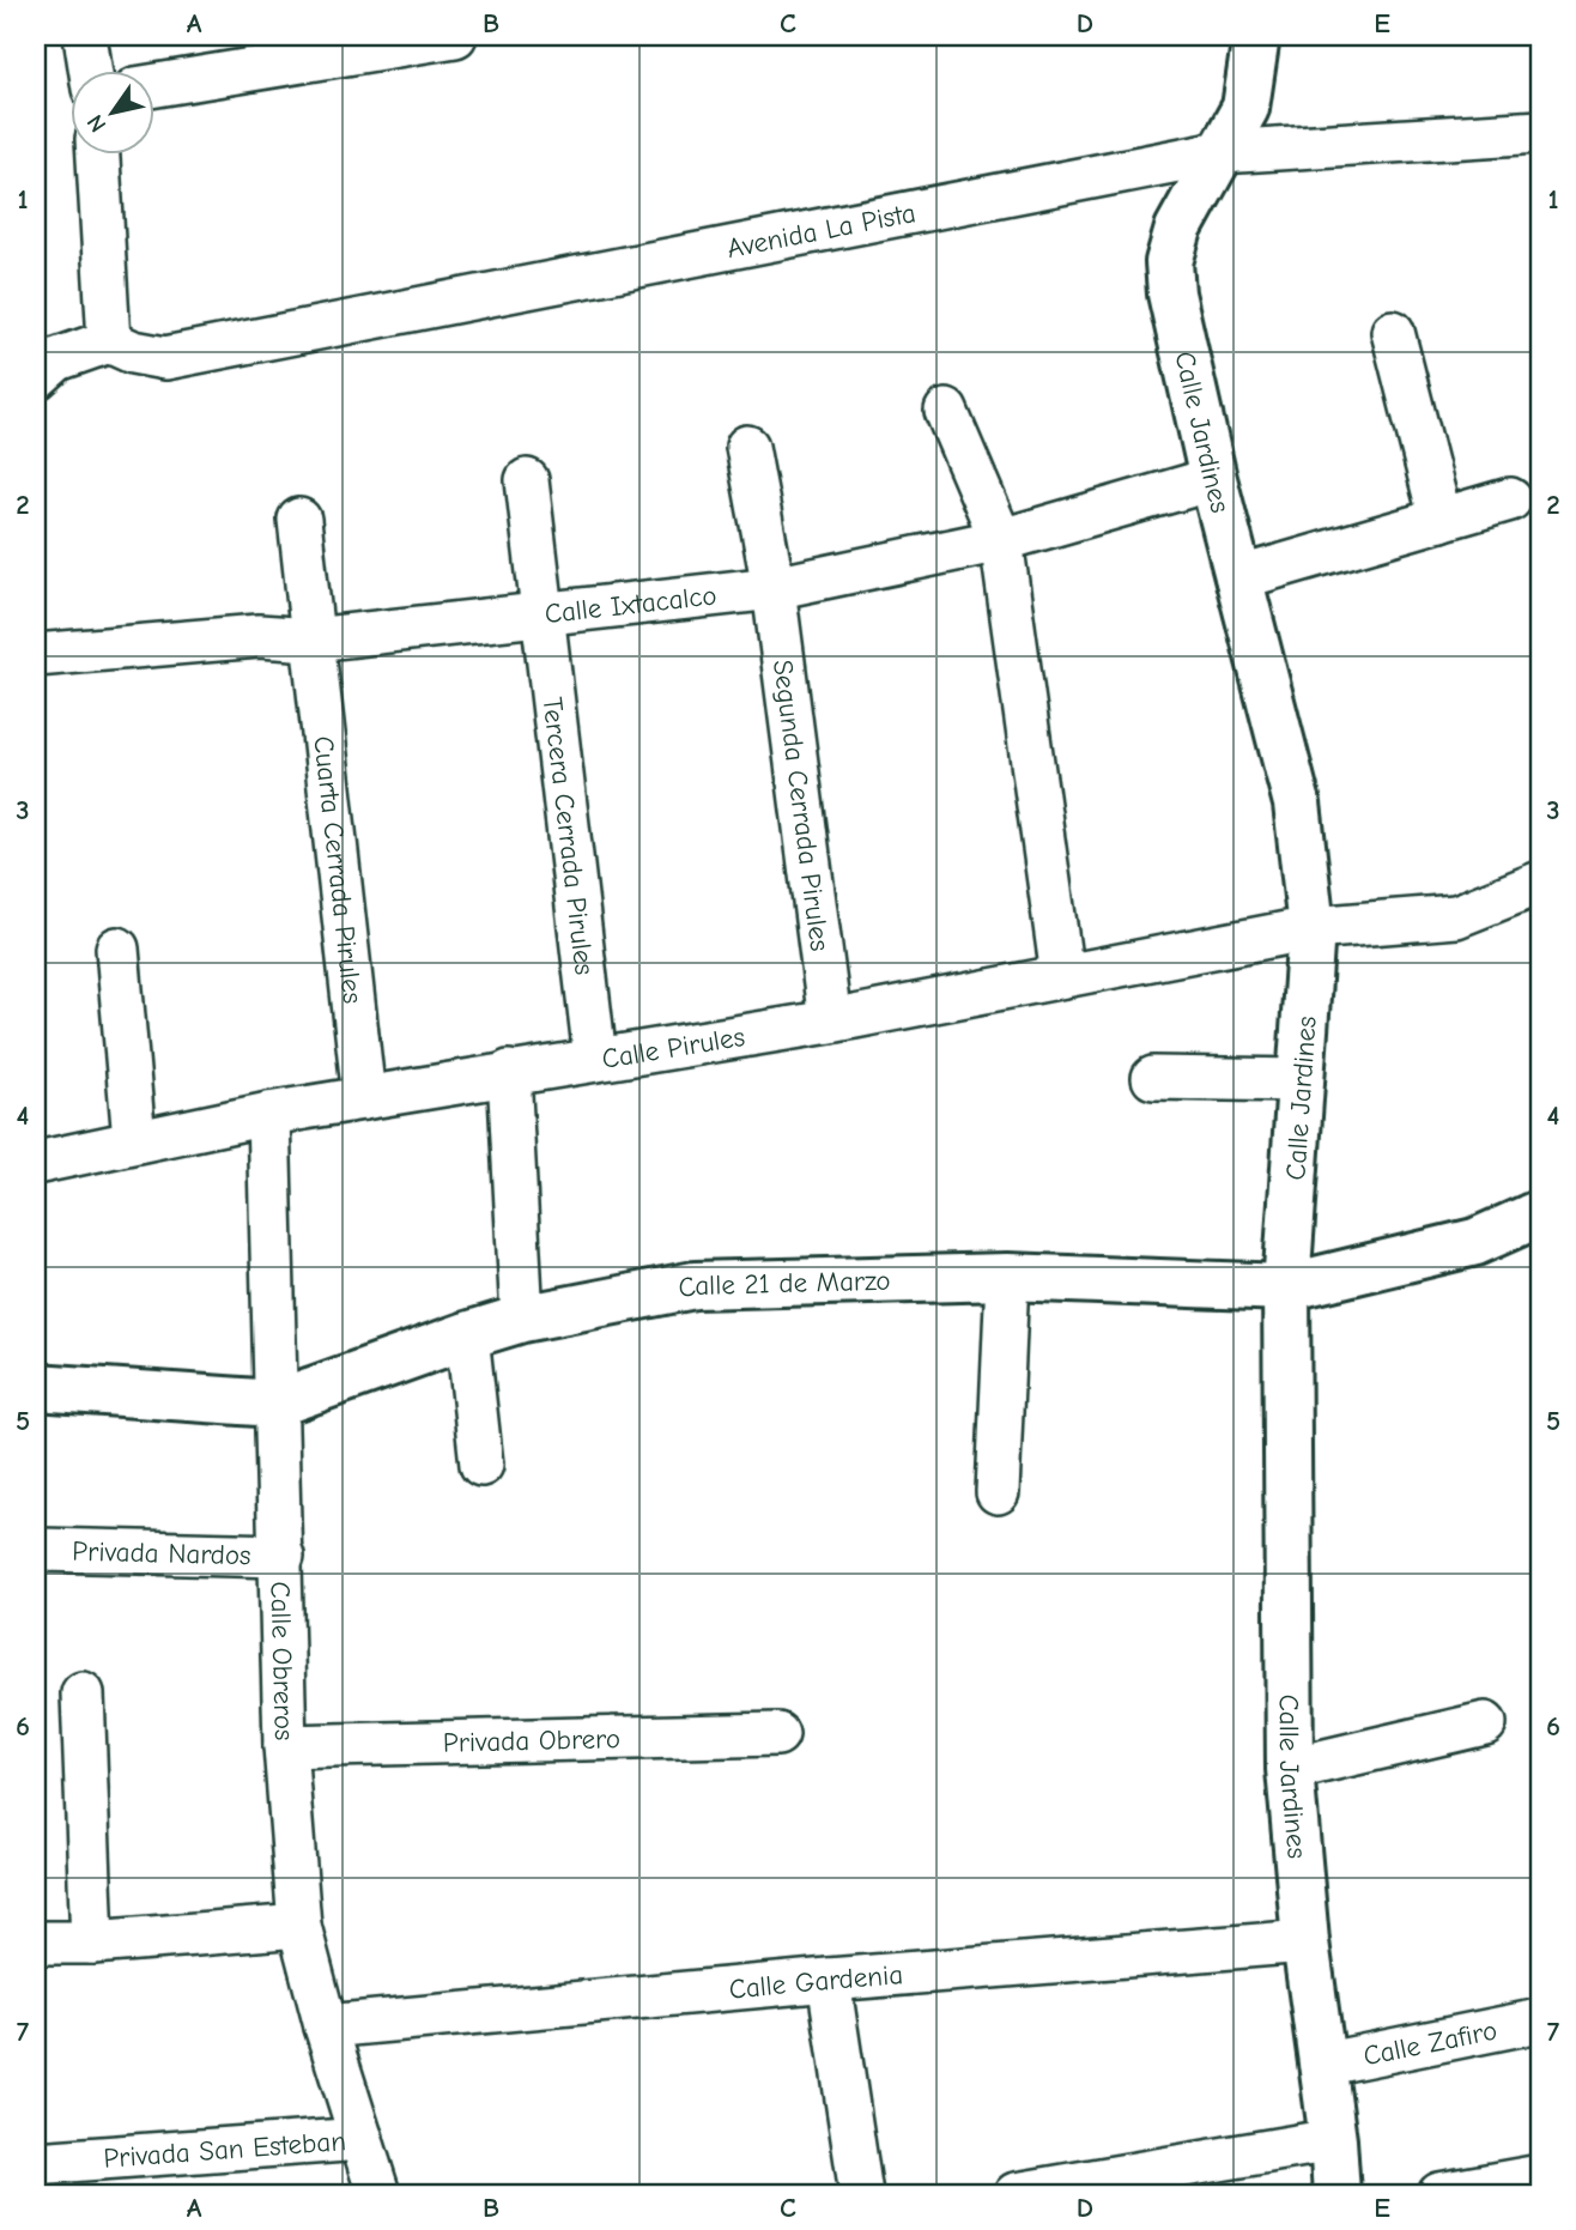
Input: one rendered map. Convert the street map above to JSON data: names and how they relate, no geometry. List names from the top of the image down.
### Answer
{
  "streets": {
    "main road": ["Calle Jardines", "Calle 21 de Marzo"],
    "street": [
      "Avenida La Pista",
      "Calle Ixtacalco",
      "Segunda Cerrada Pirules",
      "Tercera Cerrada Pirules",
      "Cuarta Cerrada Pirules",
      "Calle Pirules",
      "Privada Nardos",
      "Calle Obreros",
      "Privada Obrero",
      "Calle Gardenia",
      "Calle Zafiro",
      "Privada San Esteban"
    ]
  },
  "crossings": [
    ["Avenida La Pista", "Calle Jardines"],
    ["Calle Jardines", "Calle Ixtacalco"],
    ["Calle Jardines", "Calle Pirules"],
    ["Calle Jardines", "Calle 21 de Marzo"],
    ["Calle Jardines", "Calle Gardenia"],
    ["Calle Jardines", "Calle Zafiro"],
    ["Calle Ixtacalco", "Segunda Cerrada Pirules"],
    ["Calle Ixtacalco", "Tercera Cerrada Pirules"],
    ["Calle Ixtacalco", "Cuarta Cerrada Pirules"],
    ["Segunda Cerrada Pirules", "Calle Pirules"],
    ["Tercera Cerrada Pirules", "Calle Pirules"],
    ["Cuarta Cerrada Pirules", "Calle Pirules"],
    ["Calle Pirules", "Calle Obreros"],
    ["Calle 21 de Marzo", "Calle Obreros"],
    ["Privada Nardos", "Calle Obreros"],
    ["Calle Obreros", "Privada Obrero"],
    ["Calle Obreros", "Calle Gardenia"],
    ["Calle Obreros", "Privada San Esteban"]
  ],
  "north": "bottom left",
  "grid": {
    "columns": [
      "A",
      "B",
      "C",
      "D",
      "E"
    ],
    "rows": [
      "1",
      "2",
      "3",
      "4",
      "5",
      "6",
      "7"
    ]
  }
}
